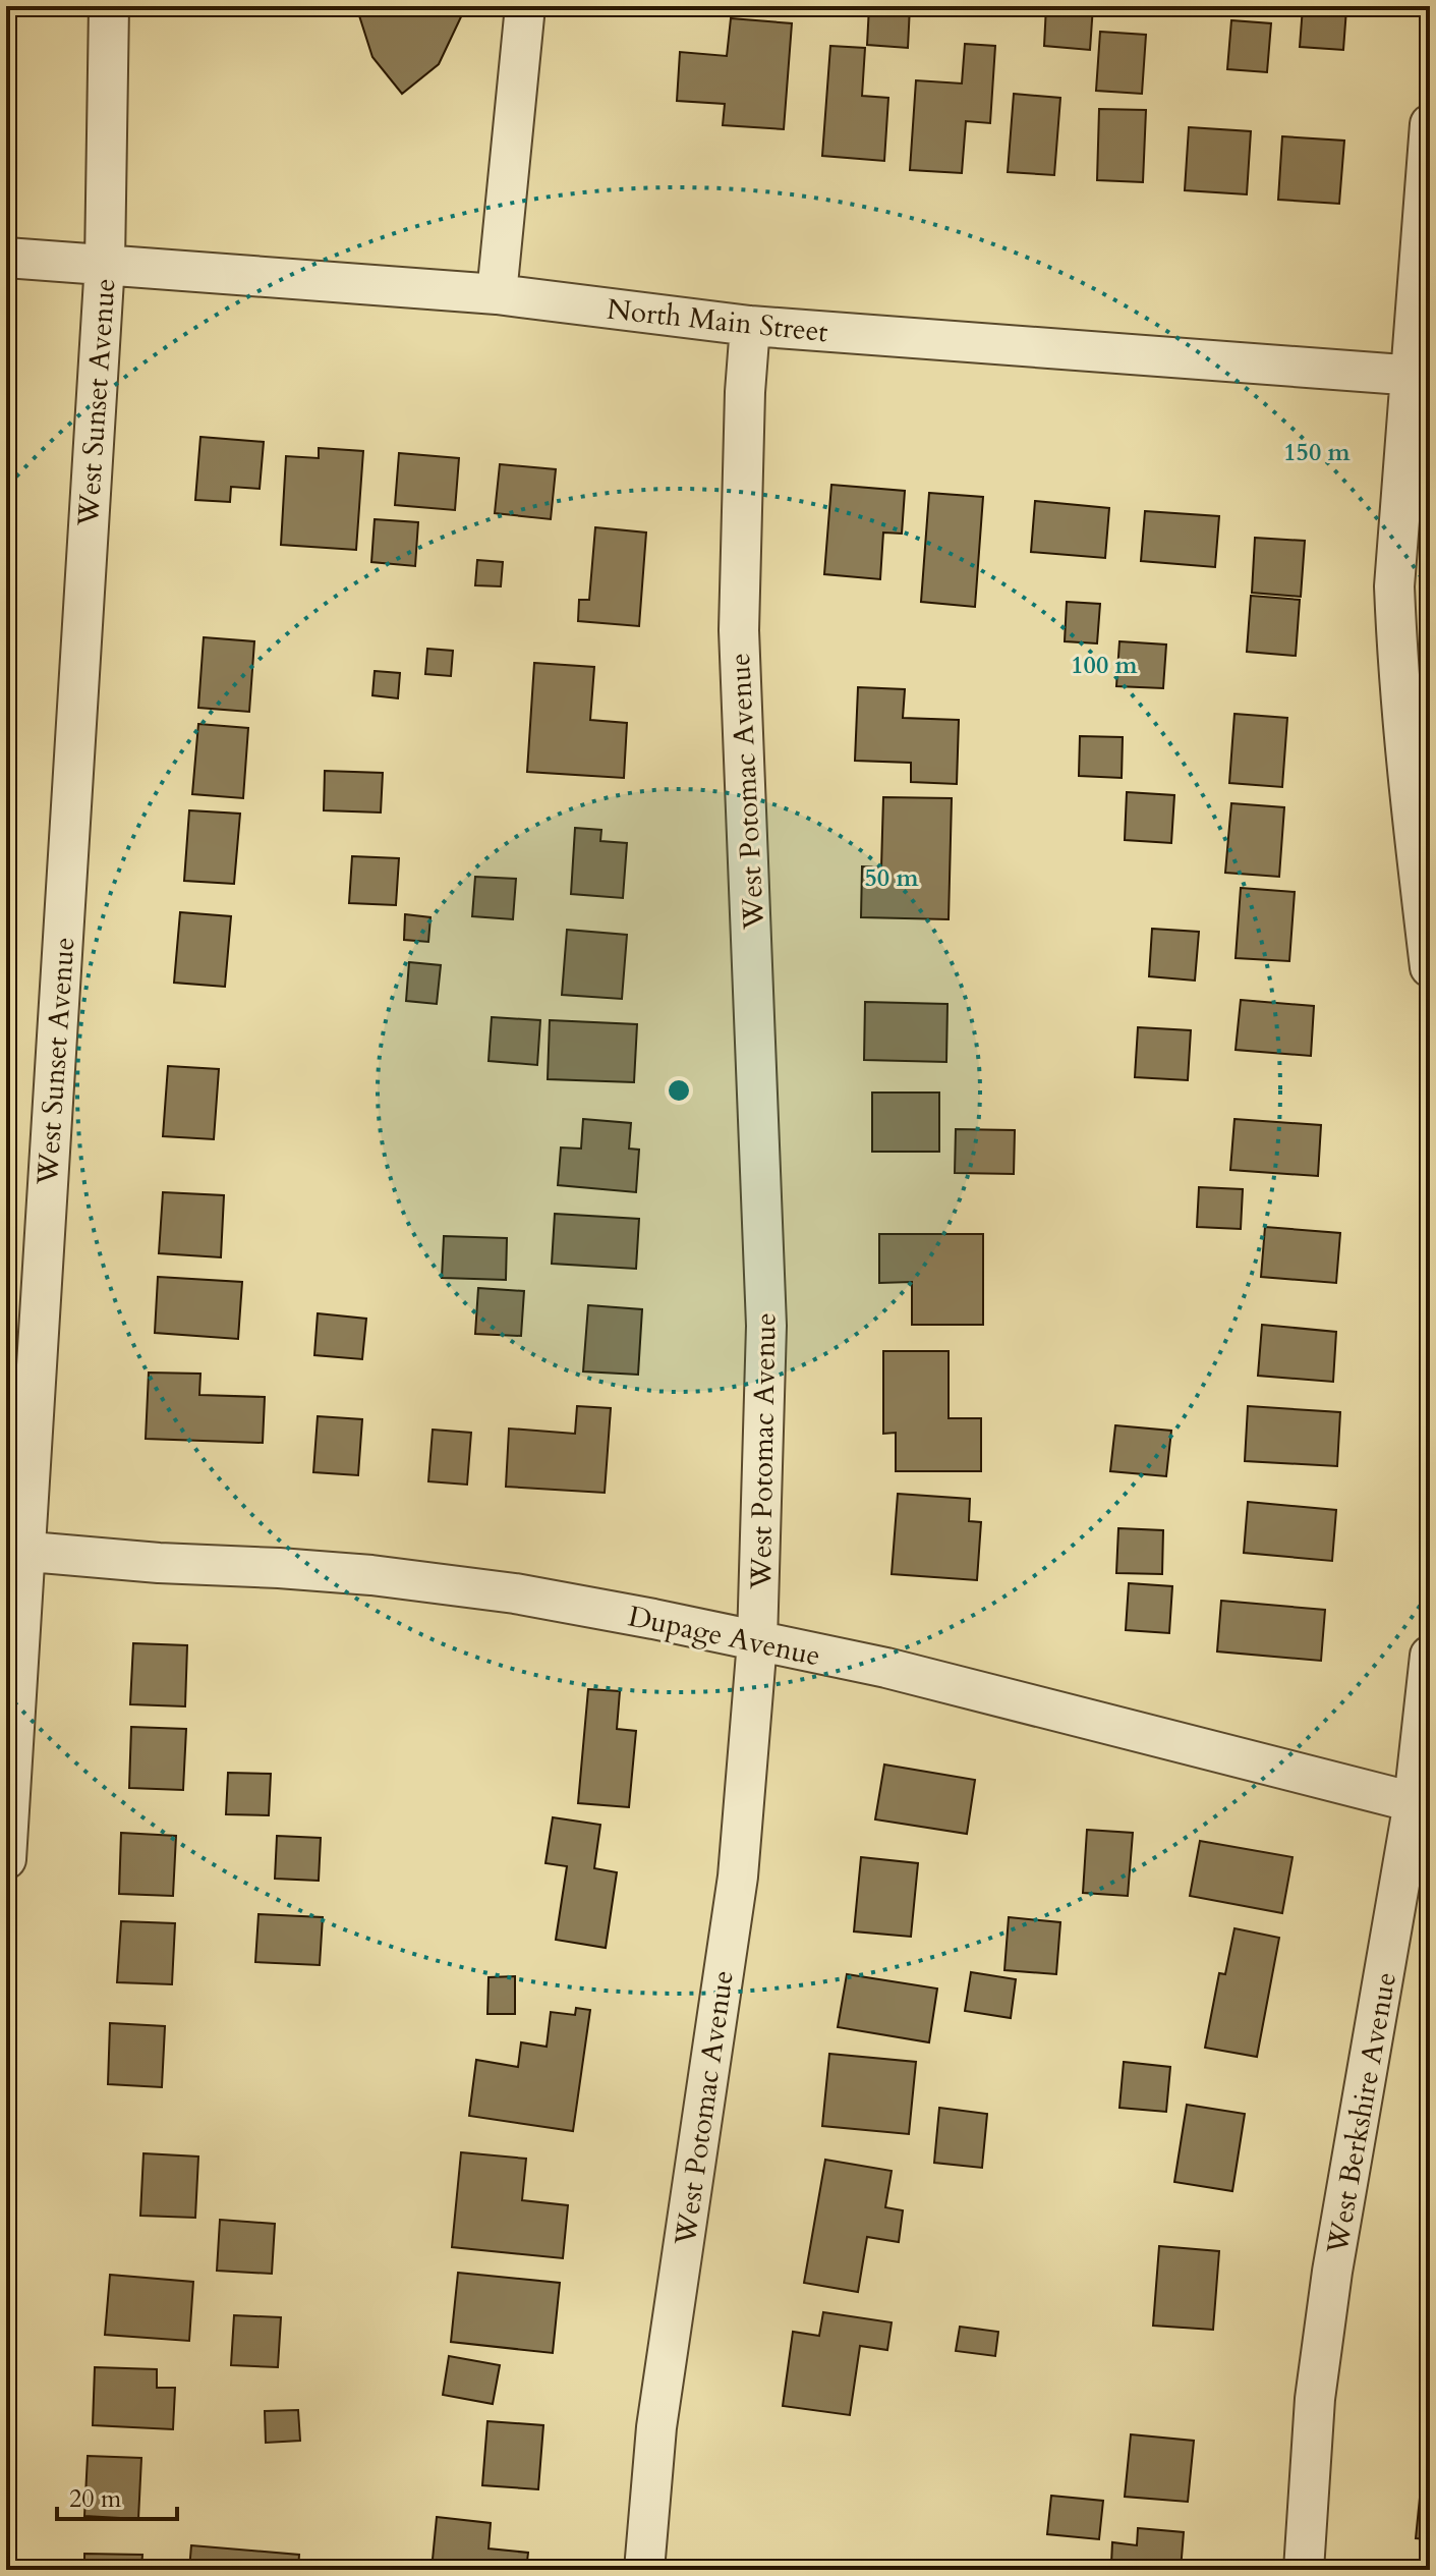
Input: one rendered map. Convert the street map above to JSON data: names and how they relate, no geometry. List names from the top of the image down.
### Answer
{
  "streets": {
    "street": [
      "North Main Street",
      "West Sunset Avenue",
      "West Potomac Avenue",
      "Dupage Avenue",
      "West Berkshire Avenue"
    ]
  },
  "crossings": [
    ["North Main Street", "West Sunset Avenue"],
    ["North Main Street", "West Potomac Avenue"],
    ["West Sunset Avenue", "Dupage Avenue"],
    ["West Potomac Avenue", "Dupage Avenue"],
    ["Dupage Avenue", "West Berkshire Avenue"]
  ],
  "scale_bar": "20 m",
  "rings": ["150 m", "100 m", "50 m"]
}
